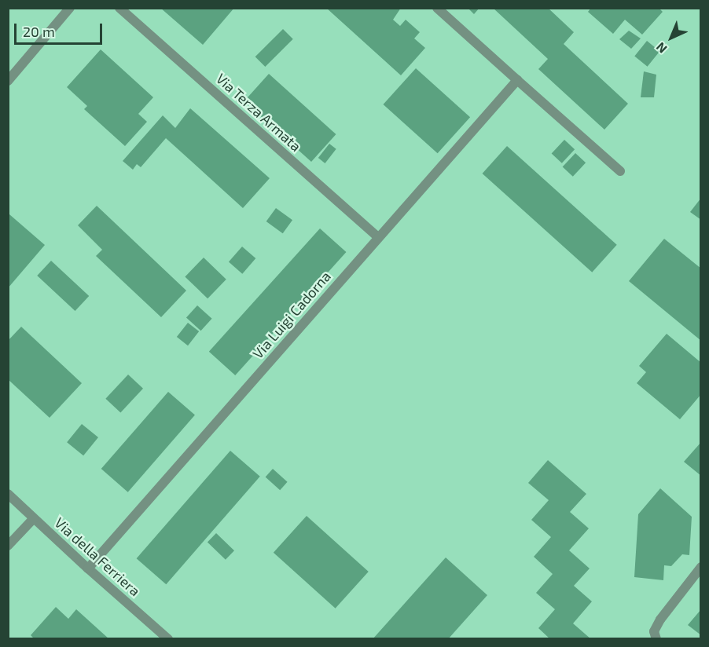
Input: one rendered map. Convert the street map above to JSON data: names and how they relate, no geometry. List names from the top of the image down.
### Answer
{
  "streets": {
    "street": ["Via Terza Armata", "Via Luigi Cadorna", "Via della Ferriera"]
  },
  "crossings": [
    ["Via Terza Armata", "Via Luigi Cadorna"],
    ["Via Luigi Cadorna", "Via della Ferriera"]
  ],
  "scale_bar": "20 m",
  "north": "bottom left"
}
